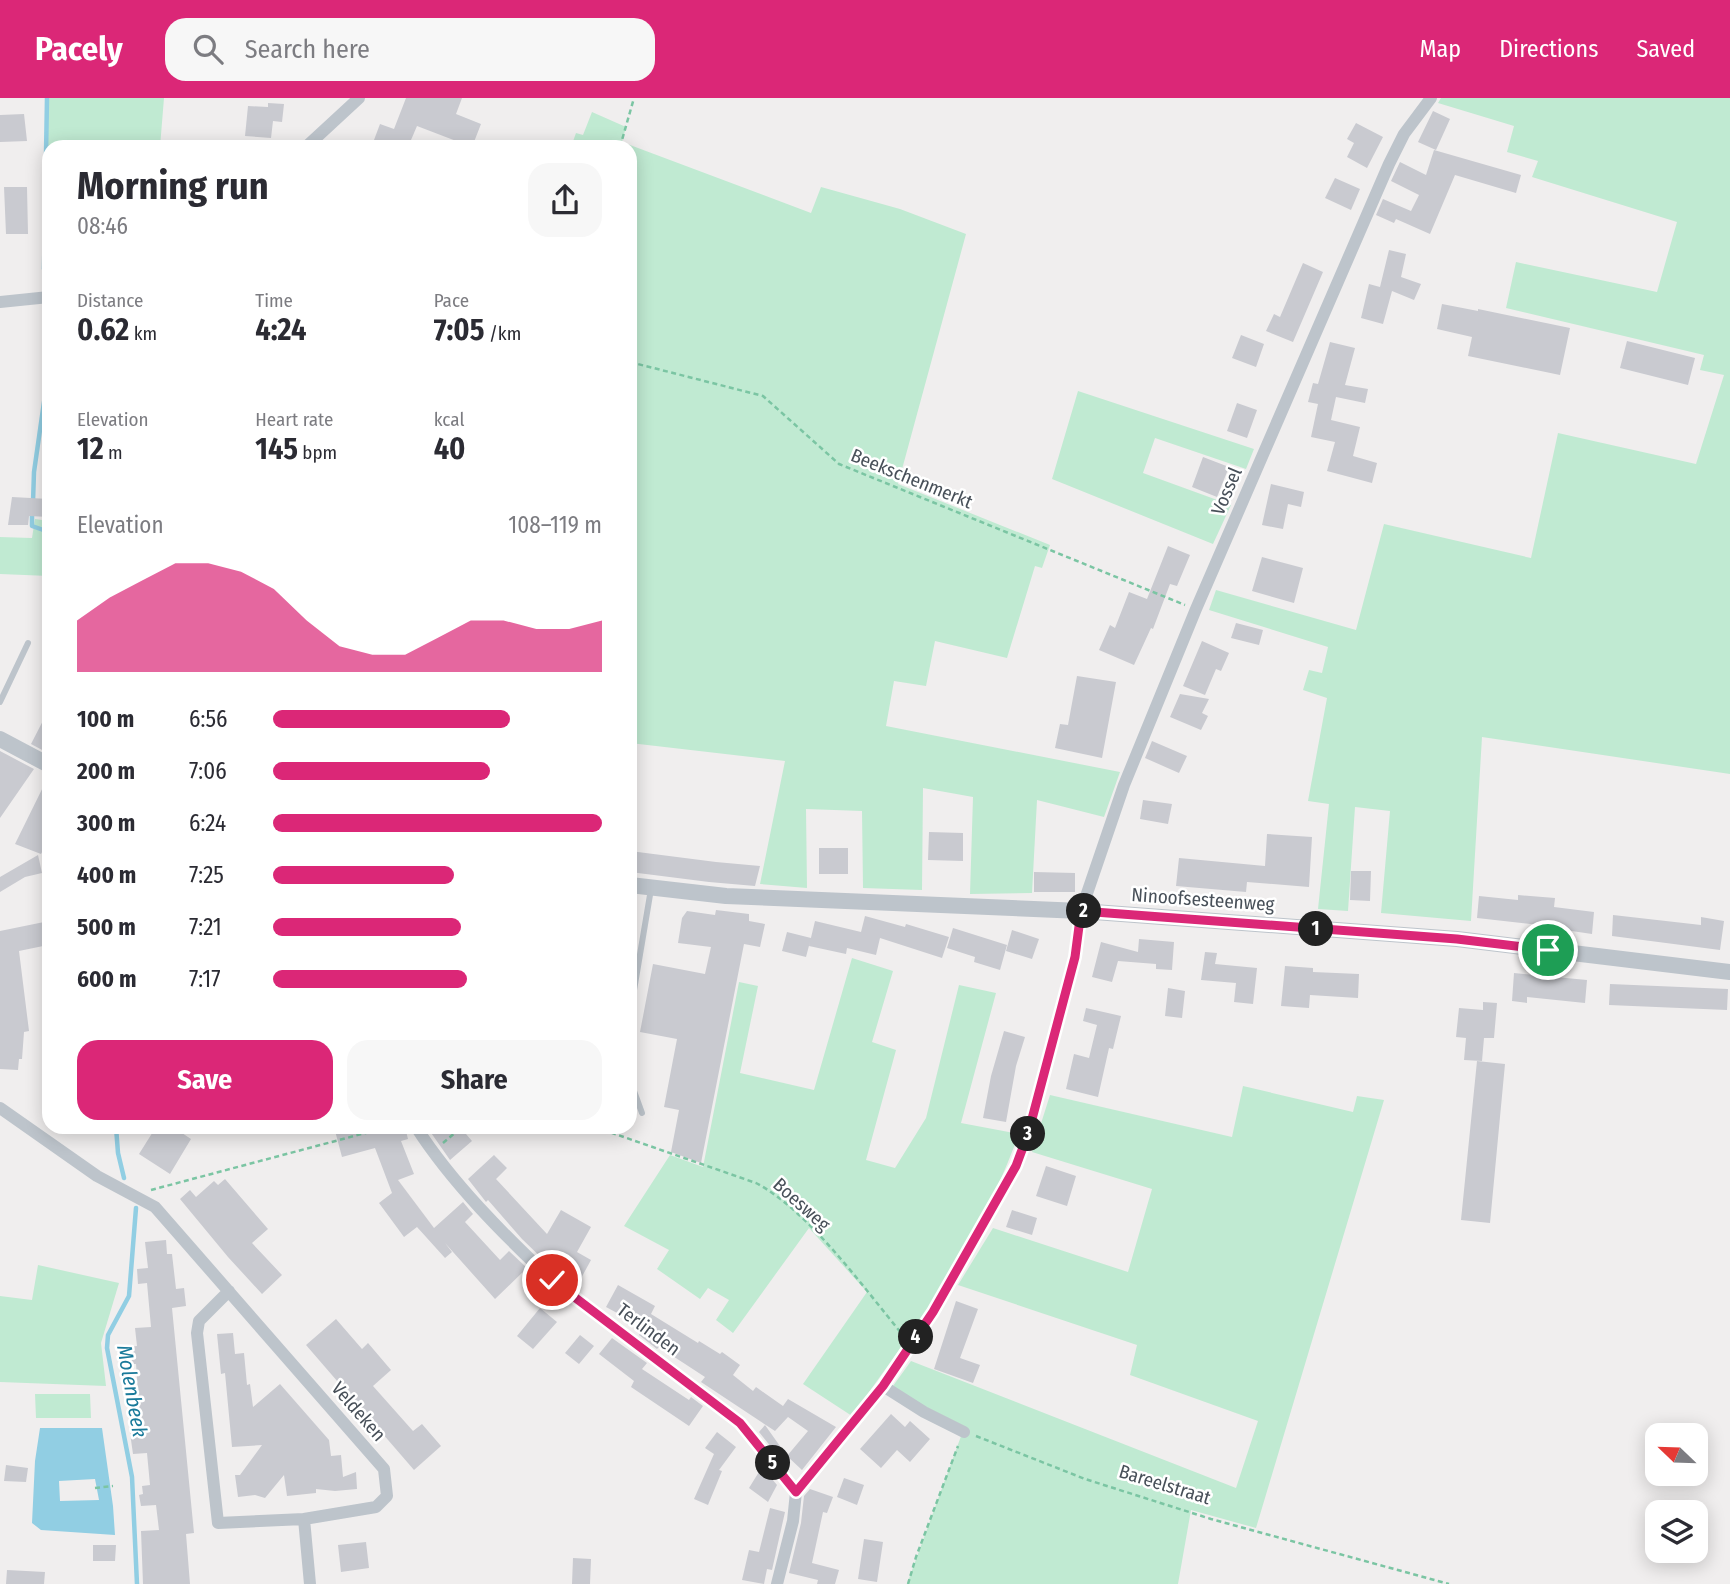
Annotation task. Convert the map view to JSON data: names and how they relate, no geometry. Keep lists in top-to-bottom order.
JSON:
{
  "streets": {
    "street": [
      "Vossel",
      "Ninoofsesteenweg",
      "Terlinden",
      "Veldeken"
    ],
    "path": ["Beekschenmerkt", "Boesweg", "Bareelstraat"]
  },
  "crossings": [
    ["Beekschenmerkt", "Vossel"],
    ["Vossel", "Ninoofsesteenweg"]
  ],
  "water": ["Molenbeek"],
  "north": "top left",
  "page": {
    "header": "Pacely",
    "search": "Search here",
    "nav": ["Map", "Directions", "Saved"],
    "heading": ["Morning run", "08:46"],
    "stats": [
      ["Distance", "0.62 km"],
      ["Time", "4:24"],
      ["Pace", "7:05 /km"],
      ["Elevation", "12 m"],
      ["Heart rate", "145 bpm"],
      ["kcal", "40"]
    ],
    "chart": ["Elevation", "108–119 m"],
    "list": [
      {
        "name": "100 m",
        "note": "6:56"
      },
      {
        "name": "200 m",
        "note": "7:06"
      },
      {
        "name": "300 m",
        "note": "6:24"
      },
      {
        "name": "400 m",
        "note": "7:25"
      },
      {
        "name": "500 m",
        "note": "7:21"
      },
      {
        "name": "600 m",
        "note": "7:17"
      }
    ],
    "pins": [
      "2",
      "1",
      "3",
      "4",
      "5"
    ],
    "buttons": ["Save", "Share"]
  }
}
